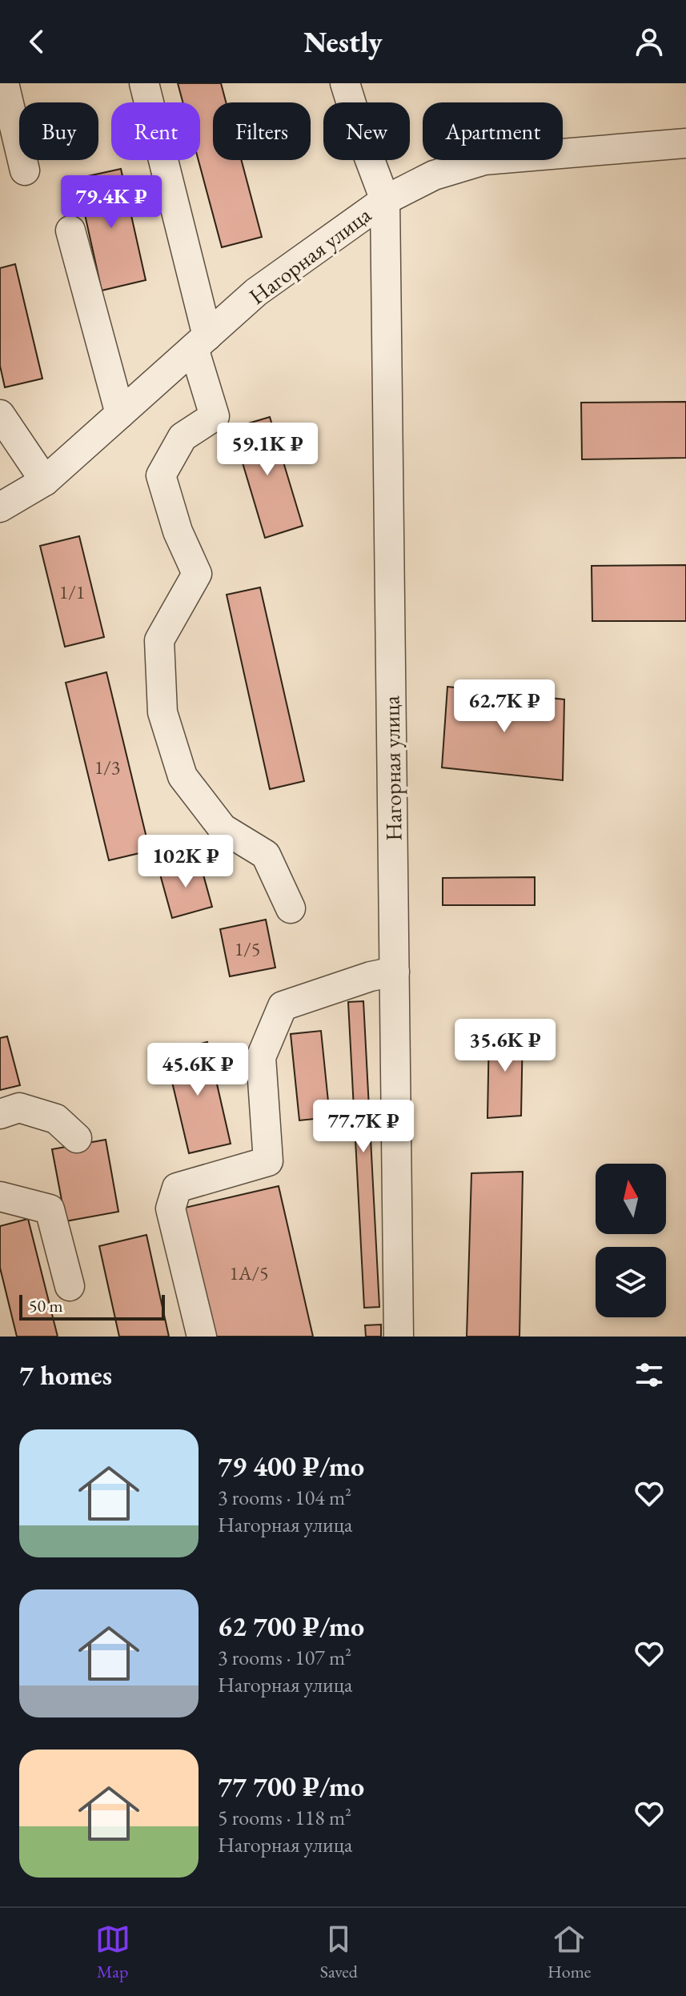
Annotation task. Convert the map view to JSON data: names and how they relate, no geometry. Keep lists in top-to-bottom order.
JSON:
{
  "streets": {
    "street": ["Нагорная улица"]
  },
  "house_numbers": [
    "1/1",
    "1/3",
    "1/5",
    "1А/5"
  ],
  "scale_bar": "50 m",
  "north": "top",
  "page": {
    "header": "Nestly",
    "chip": [
      "Buy",
      "Rent",
      "Filters",
      "New",
      "Apartment"
    ],
    "price": [
      "79.4K ₽",
      "59.1K ₽",
      "62.7K ₽",
      "102K ₽",
      "35.6K ₽",
      "45.6K ₽",
      "77.7K ₽"
    ],
    "scale": "50 m",
    "heading": "7 homes",
    "list": [
      {
        "name": "79 400 ₽/mo",
        "note": "3 rooms · 104 m² · Нагорная улица"
      },
      {
        "name": "62 700 ₽/mo",
        "note": "3 rooms · 107 m² · Нагорная улица"
      },
      {
        "name": "77 700 ₽/mo",
        "note": "5 rooms · 118 m² · Нагорная улица"
      }
    ],
    "tabs": ["Map", "Saved", "Home"]
  }
}
